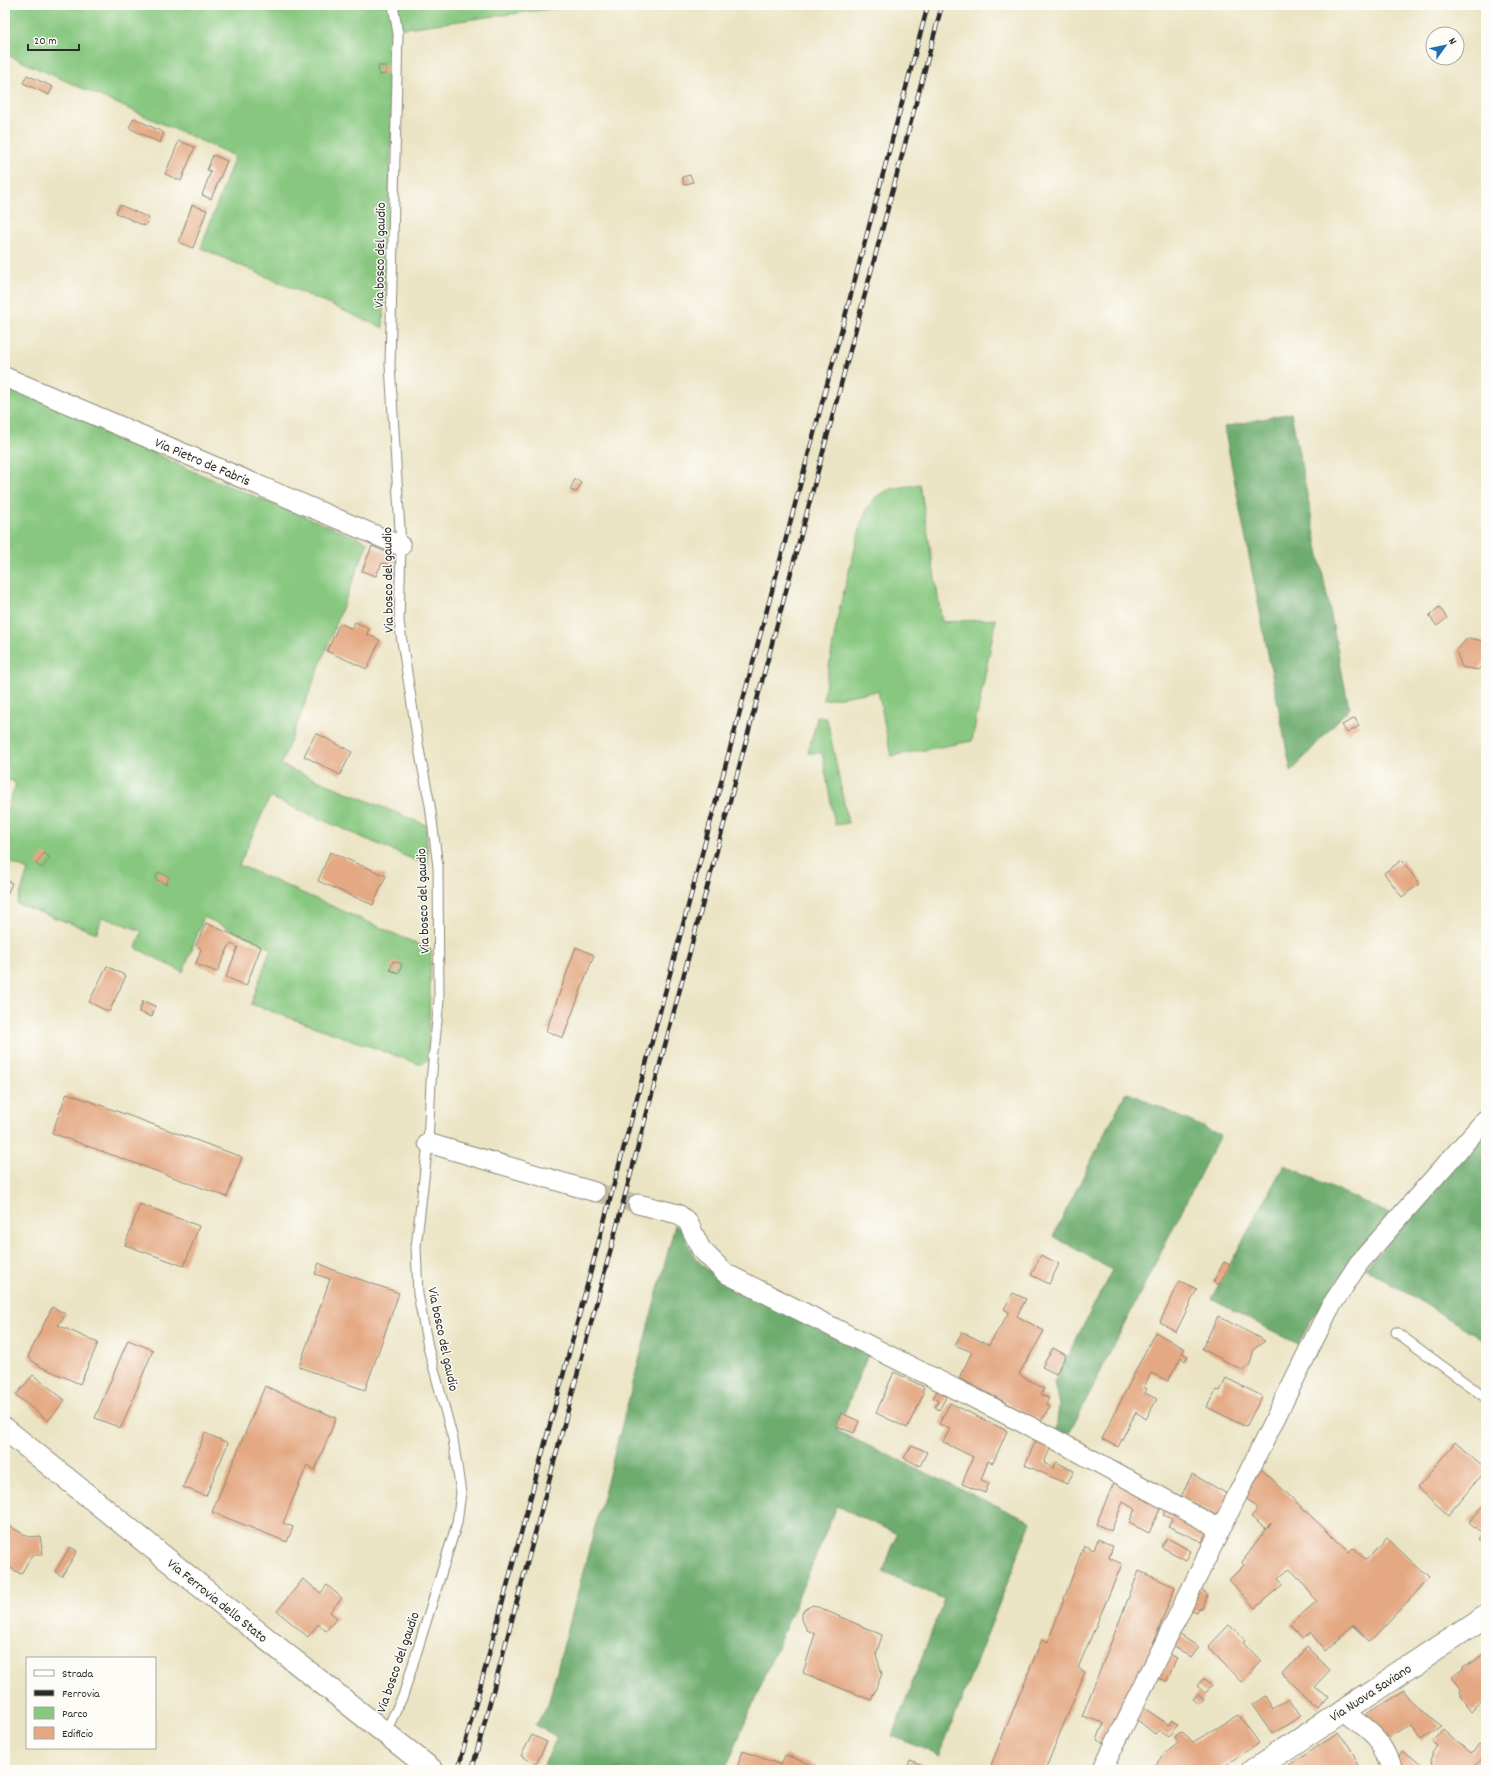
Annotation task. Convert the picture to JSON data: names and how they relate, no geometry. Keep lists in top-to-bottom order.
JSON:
{
  "streets": {
    "main road": ["Via Ferrovia dello Stato", "Via Nuova Saviano"],
    "street": ["Via Pietro de Fabris"],
    "lane": ["Via bosco del gaudio"]
  },
  "crossings": [
    ["Via bosco del gaudio", "Via Pietro de Fabris"],
    ["Via bosco del gaudio", "Via Ferrovia dello Stato"]
  ],
  "legend": [
    "Strada",
    "Ferrovia",
    "Parco",
    "Edificio"
  ],
  "scale_bar": "20 m",
  "north": "top right"
}
